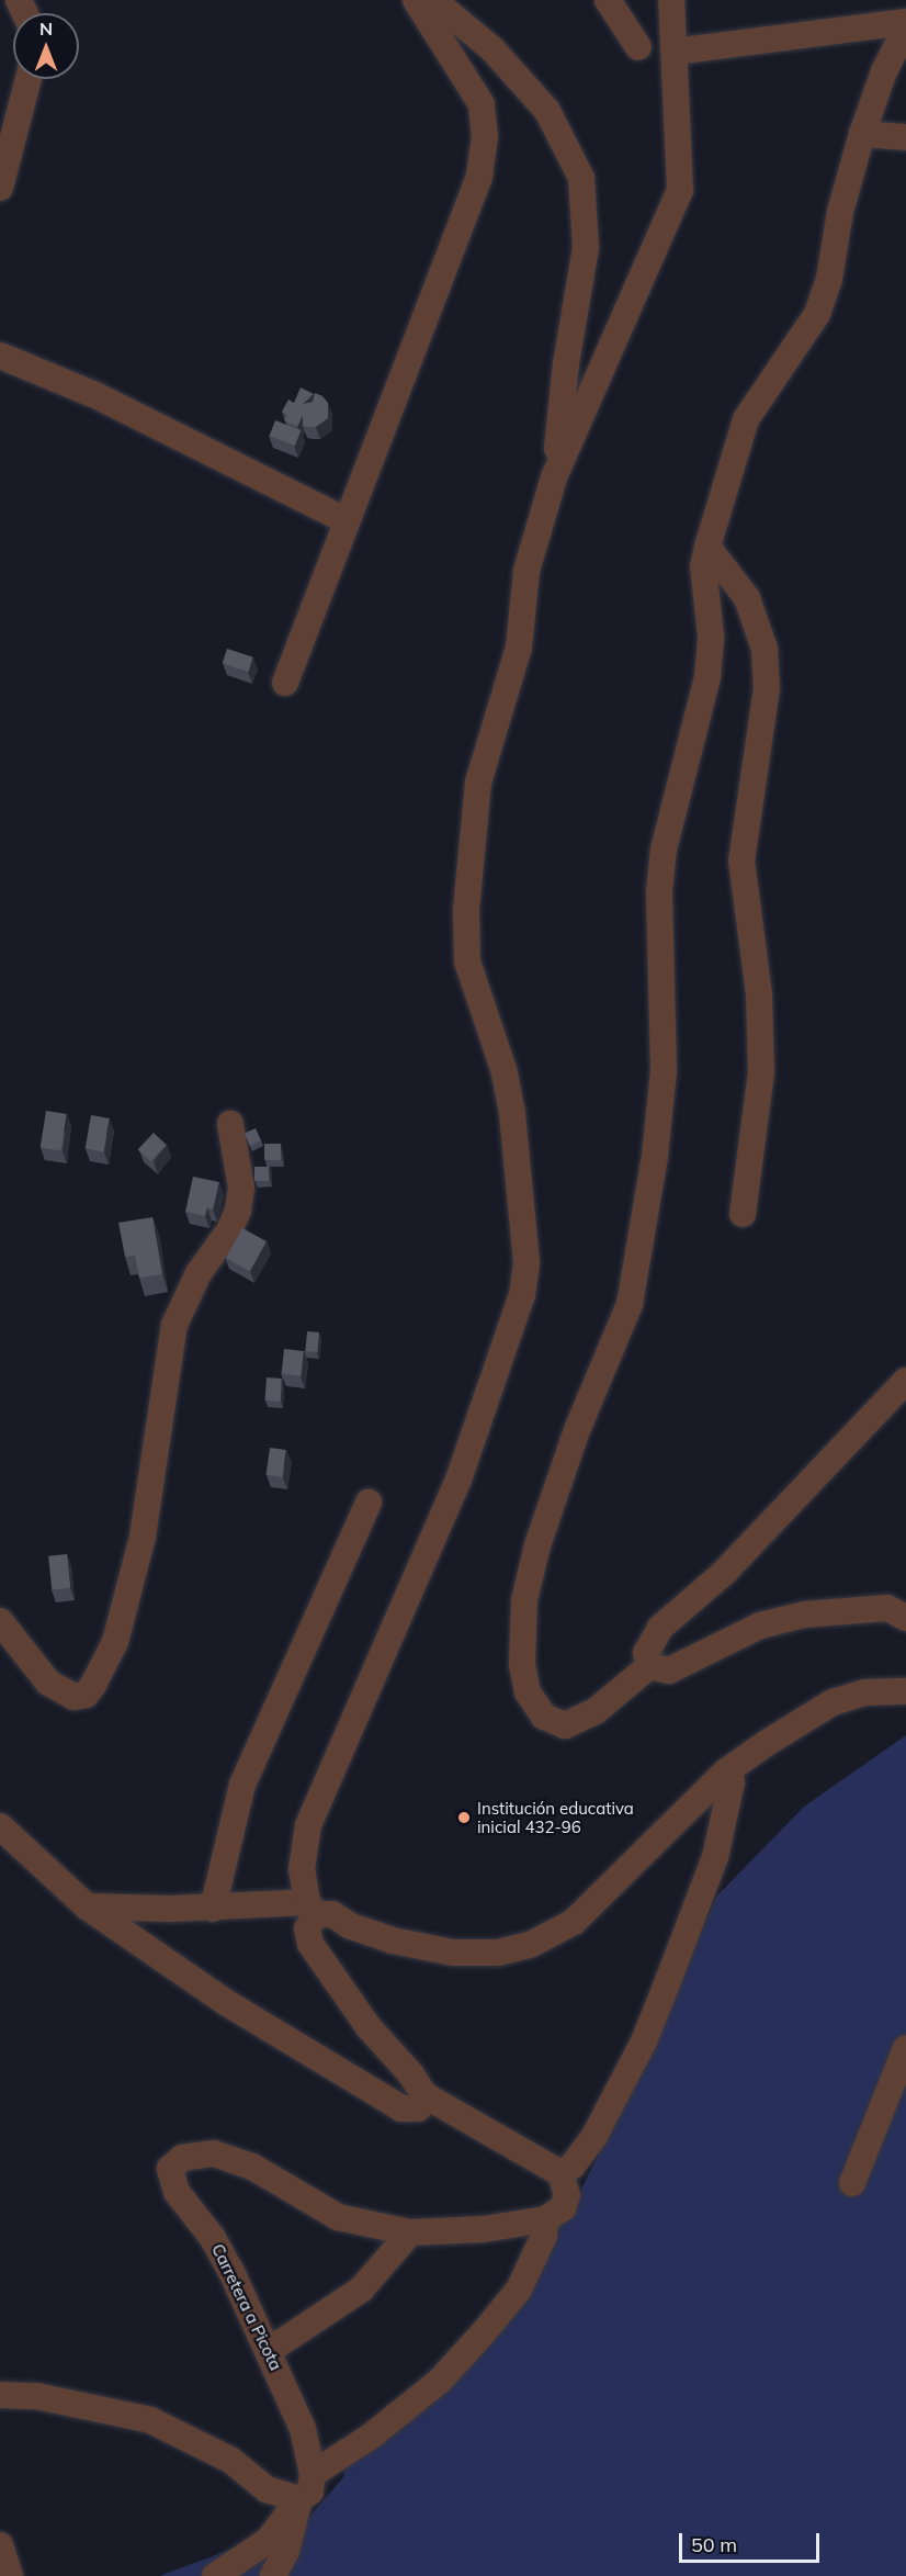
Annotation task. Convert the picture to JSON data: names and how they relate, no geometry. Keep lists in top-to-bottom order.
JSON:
{
  "streets": {
    "street": ["Carretera a Picota"]
  },
  "places": ["Institución educativa inicial 432-96"],
  "scale_bar": "50 m",
  "north": "top"
}
